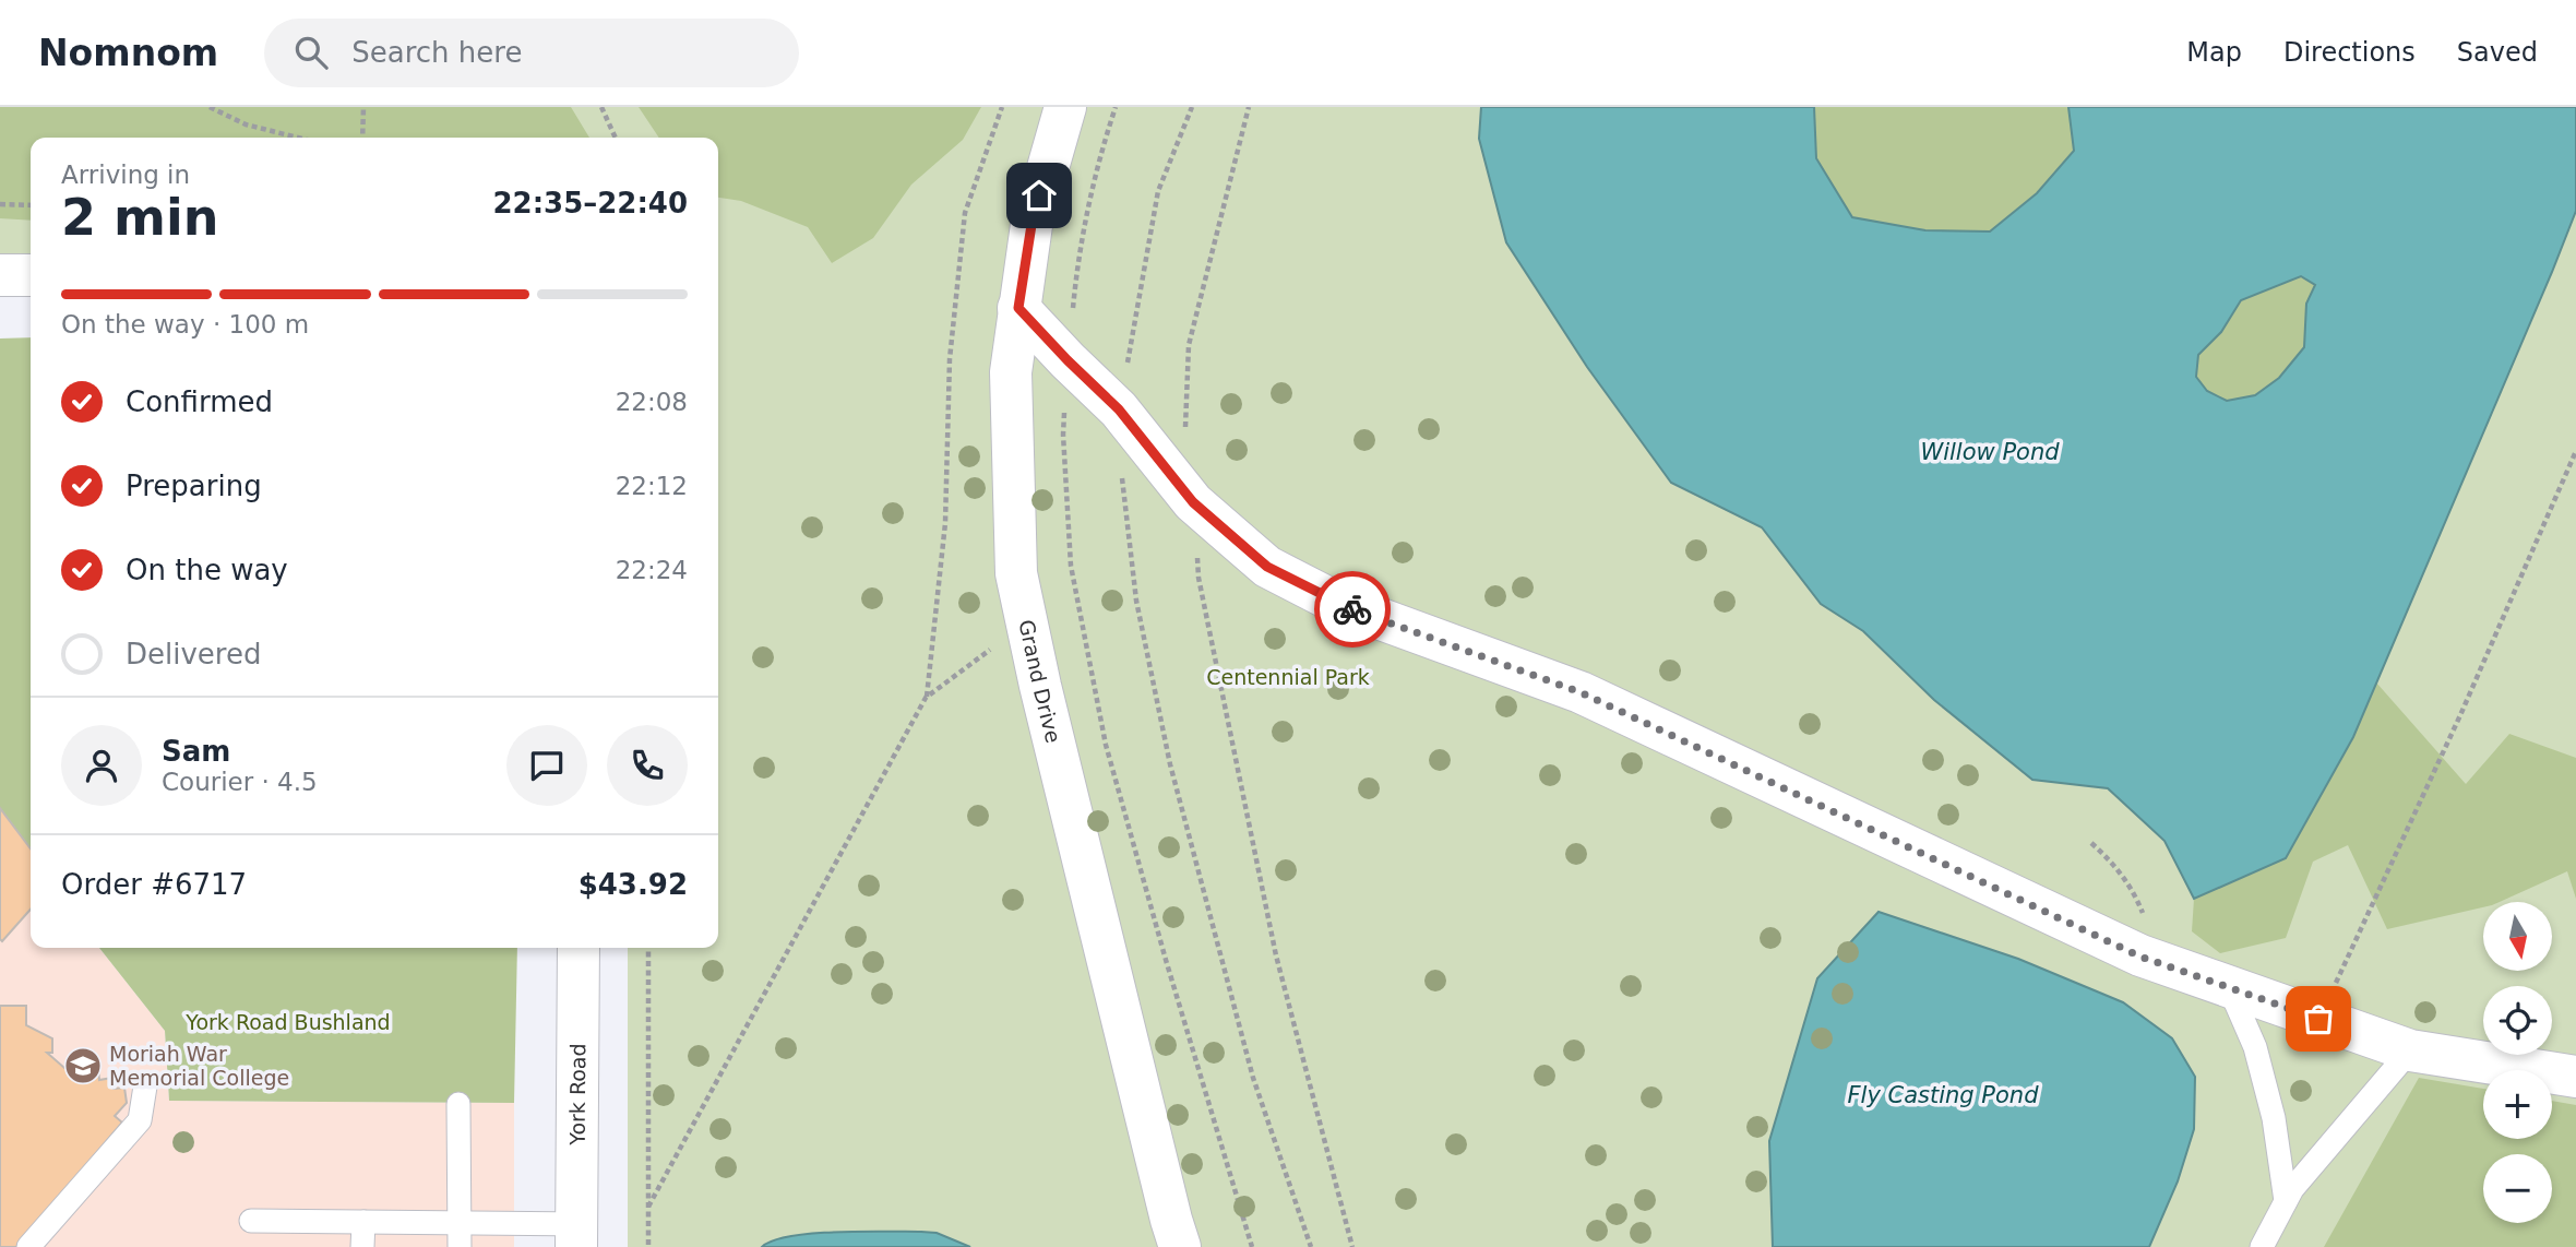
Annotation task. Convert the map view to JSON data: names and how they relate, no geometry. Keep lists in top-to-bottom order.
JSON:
{
  "streets": {
    "street": ["Grand Drive", "York Road"]
  },
  "water": ["Willow Pond", "Fly Casting Pond"],
  "parks": ["Centennial Park", "York Road Bushland"],
  "places": {
    "school or university": ["Moriah War Memorial College"]
  },
  "north": "bottom",
  "page": {
    "header": "Nomnom",
    "search": "Search here",
    "nav": ["Map", "Directions", "Saved"],
    "heading": ["2 min", "Arriving in", "22:35–22:40"],
    "panel": [
      "Sam",
      "Courier · 4.5",
      "Order #6717",
      "$43.92"
    ],
    "bar": "On the way · 100 m",
    "list": [
      ["Confirmed", "22:08"],
      ["Preparing", "22:12"],
      ["On the way", "22:24"],
      "Delivered"
    ],
    "map_buttons": ["+", "−"]
  }
}
